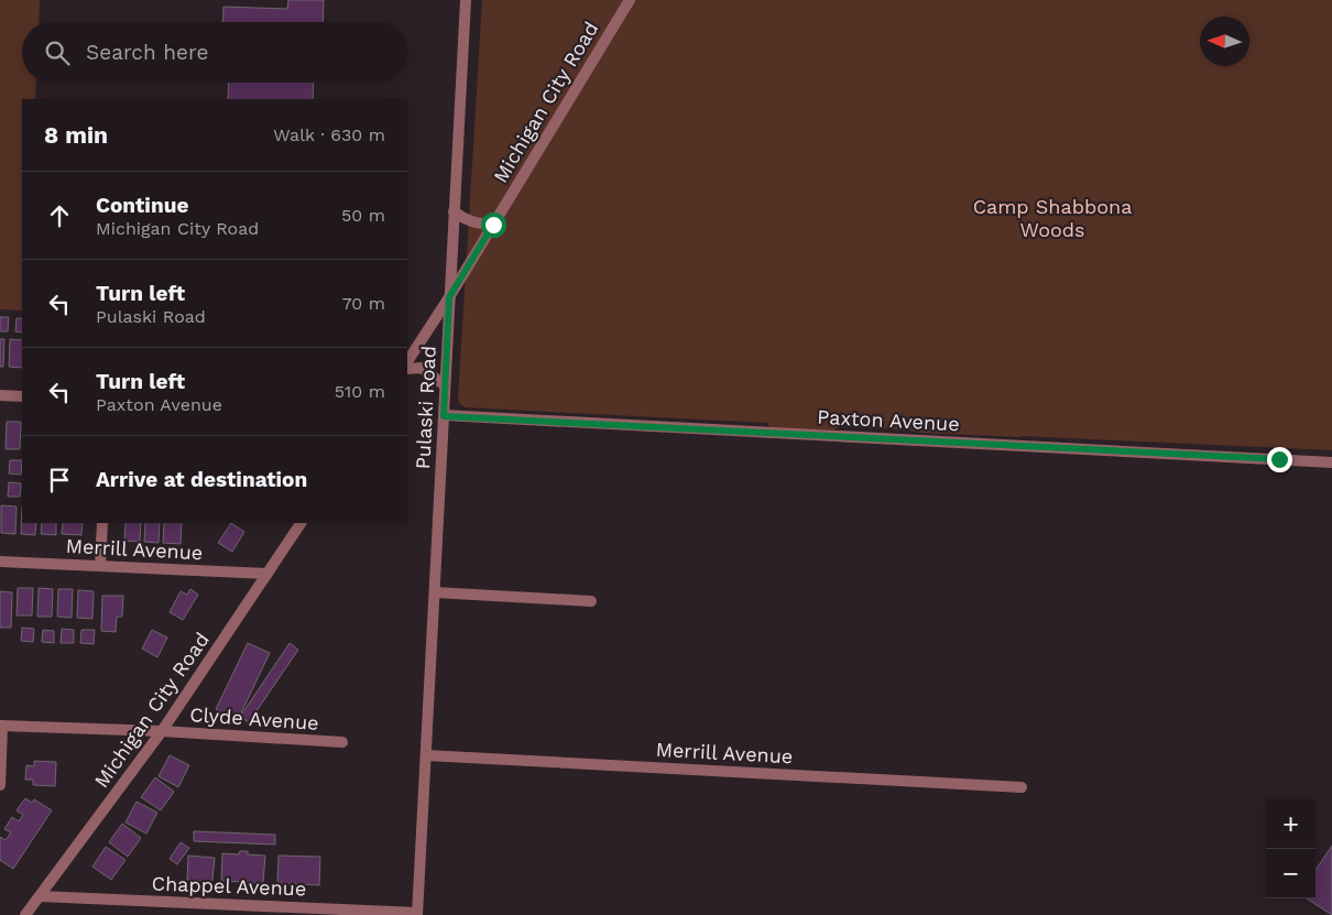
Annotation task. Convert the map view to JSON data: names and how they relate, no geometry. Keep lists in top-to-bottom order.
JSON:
{
  "streets": {
    "street": [
      "Michigan City Road",
      "Pulaski Road",
      "Paxton Avenue",
      "Merrill Avenue",
      "Clyde Avenue",
      "Chappel Avenue"
    ]
  },
  "crossings": [
    ["Michigan City Road", "Pulaski Road"],
    ["Michigan City Road", "Merrill Avenue"],
    ["Michigan City Road", "Clyde Avenue"],
    ["Michigan City Road", "Chappel Avenue"],
    ["Pulaski Road", "Paxton Avenue"],
    ["Pulaski Road", "Merrill Avenue"],
    ["Pulaski Road", "Chappel Avenue"]
  ],
  "parks": ["Camp Shabbona Woods"],
  "north": "left",
  "page": {
    "search": "Search here",
    "heading": ["8 min", "Walk · 630 m"],
    "list": [
      ["Continue", "Michigan City Road", "50 m"],
      ["Turn left", "Pulaski Road", "70 m"],
      ["Turn left", "Paxton Avenue", "510 m"],
      "Arrive at destination"
    ],
    "map_buttons": ["+", "−"]
  }
}
